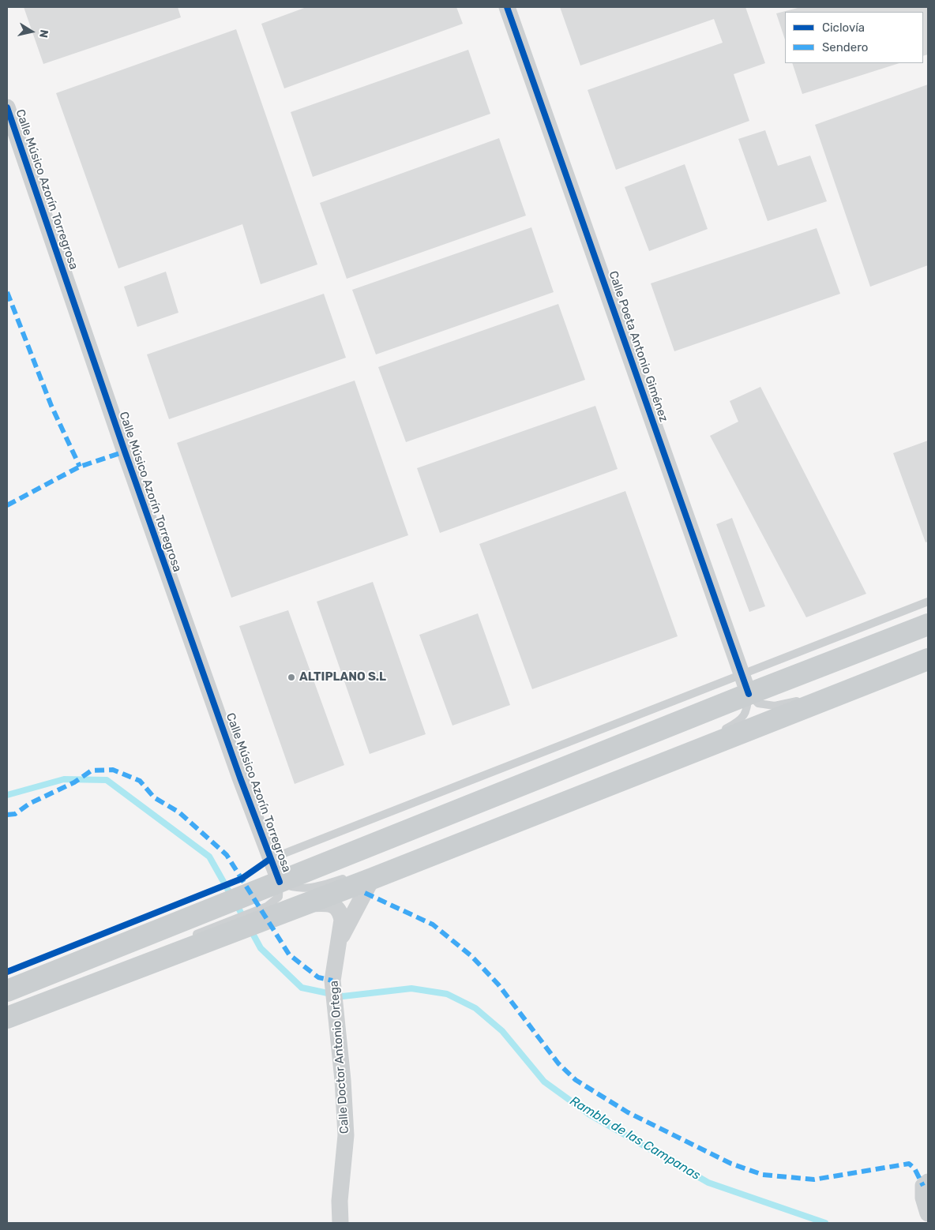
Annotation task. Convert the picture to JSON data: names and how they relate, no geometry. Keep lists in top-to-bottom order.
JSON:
{
  "streets": {
    "street": ["Calle Músico Azorín Torregrosa", "Calle Poeta Antonio Giménez", "Calle Doctor Antonio Ortega"]
  },
  "water": ["Rambla de las Campanas"],
  "places": ["ALTIPLANO S.L"],
  "legend": ["Ciclovía", "Sendero"],
  "north": "right"
}
